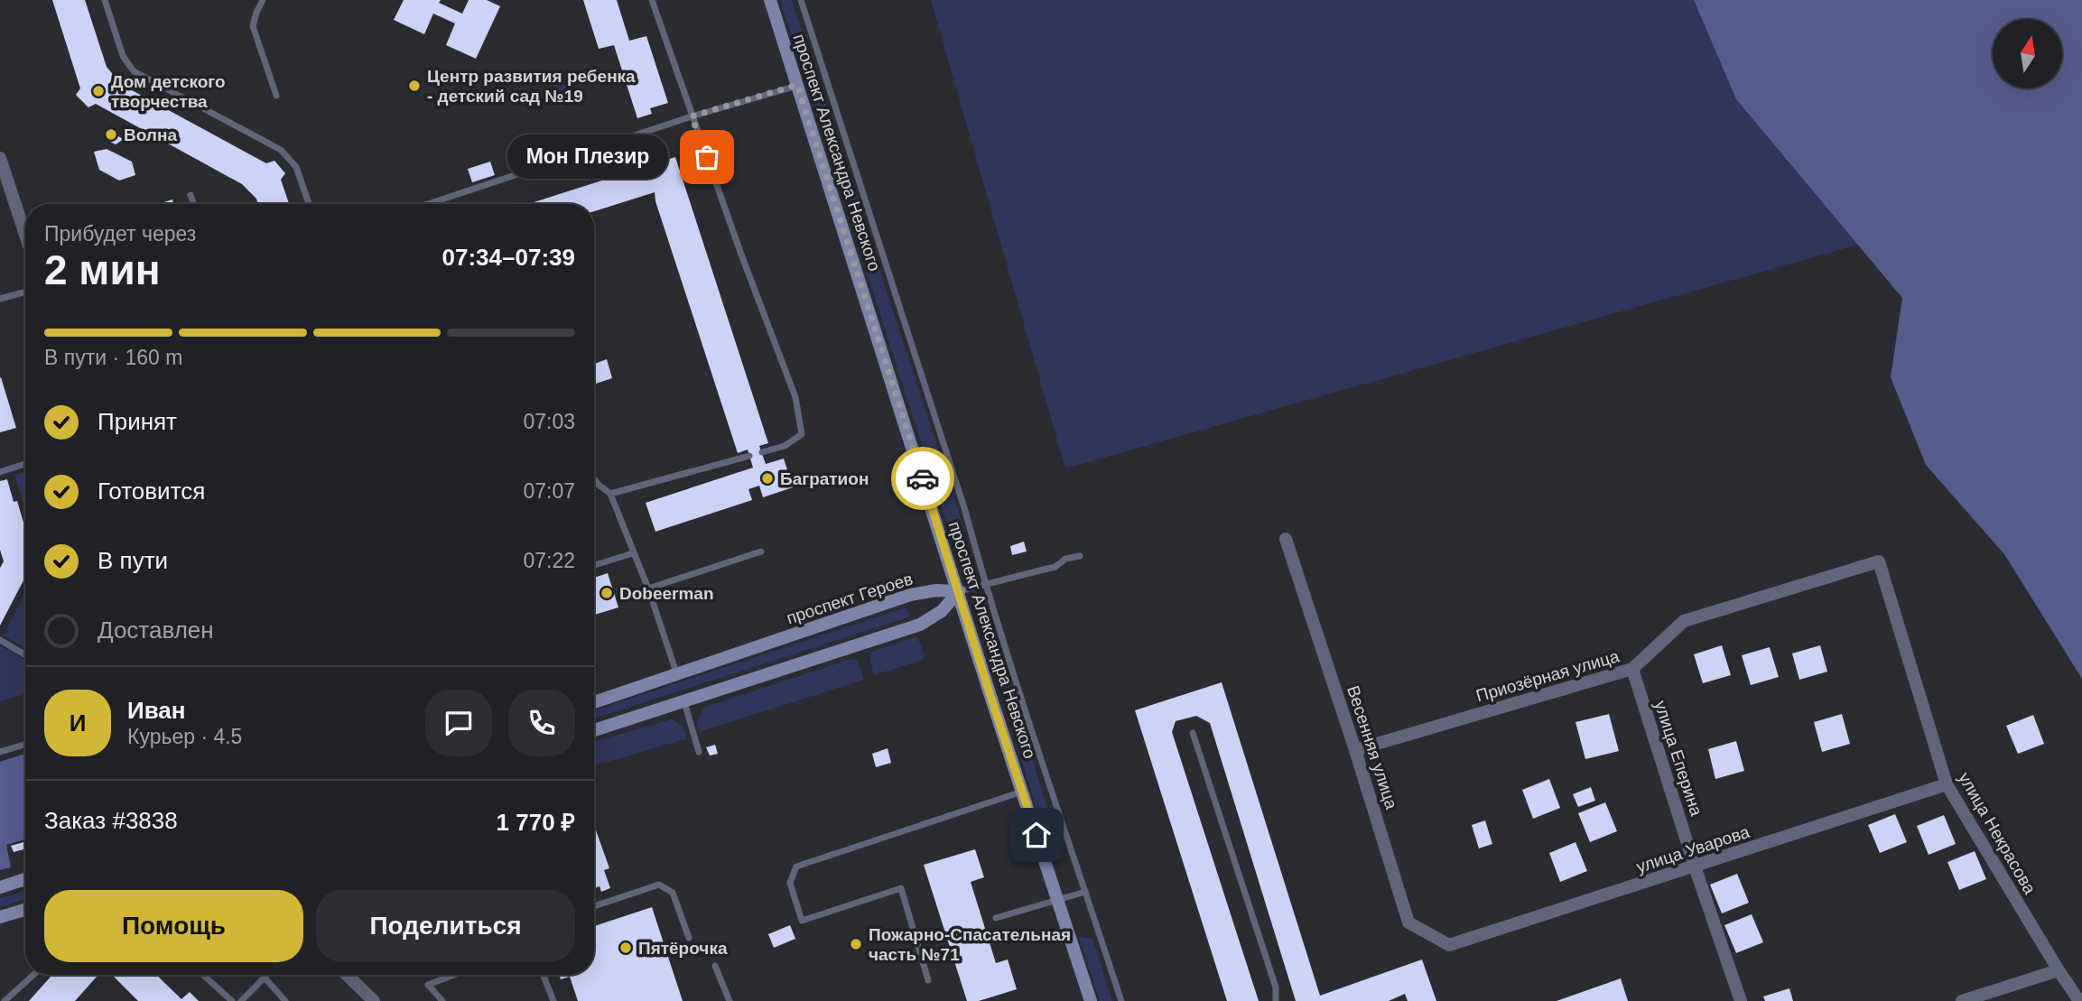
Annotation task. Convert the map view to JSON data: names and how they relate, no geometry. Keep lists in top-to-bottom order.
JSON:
{
  "streets": {
    "main road": ["проспект Александра Невского", "проспект Героев"],
    "street": [
      "Приозёрная улица",
      "Весенняя улица",
      "улица Еперина",
      "улица Некрасова",
      "улица Уварова"
    ]
  },
  "crossings": [
    ["проспект Александра Невского", "проспект Героев"],
    ["Приозёрная улица", "Весенняя улица"],
    ["Приозёрная улица", "улица Еперина"],
    ["Приозёрная улица", "улица Некрасова"],
    ["Весенняя улица", "улица Уварова"],
    ["улица Еперина", "улица Уварова"],
    ["улица Некрасова", "улица Уварова"]
  ],
  "places": [
    "Центр развития ребенка - детский сад №19",
    "Дом детского творчества",
    "Волна",
    "Мон Плезир",
    "Багратион",
    "Dobeerman",
    "Пожарно-Спасательная часть №71",
    "Пятёрочка"
  ],
  "north": "top",
  "page": {
    "bubble": "Мон Плезир",
    "heading": ["2 мин", "Прибудет через", "07:34–07:39"],
    "panel": [
      "Иван",
      "Курьер · 4.5",
      "Заказ #3838",
      "1 770 ₽"
    ],
    "bar": "В пути · 160 m",
    "list": [
      ["Принят", "07:03"],
      ["Готовится", "07:07"],
      ["В пути", "07:22"],
      "Доставлен"
    ],
    "round": "И",
    "buttons": ["Помощь", "Поделиться"]
  }
}
